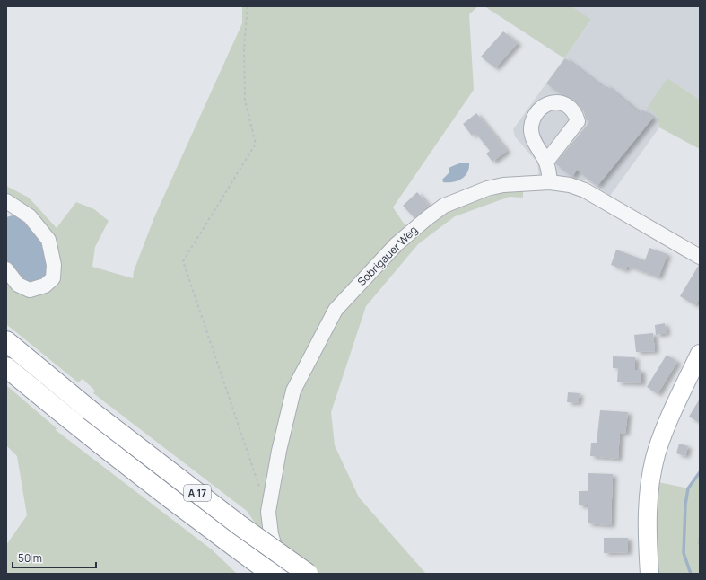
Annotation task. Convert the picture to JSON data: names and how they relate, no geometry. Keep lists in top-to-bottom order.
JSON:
{
  "streets": {
    "highway": ["A 17"],
    "street": ["Sobrigauer Weg"]
  },
  "scale_bar": "50 m"
}
